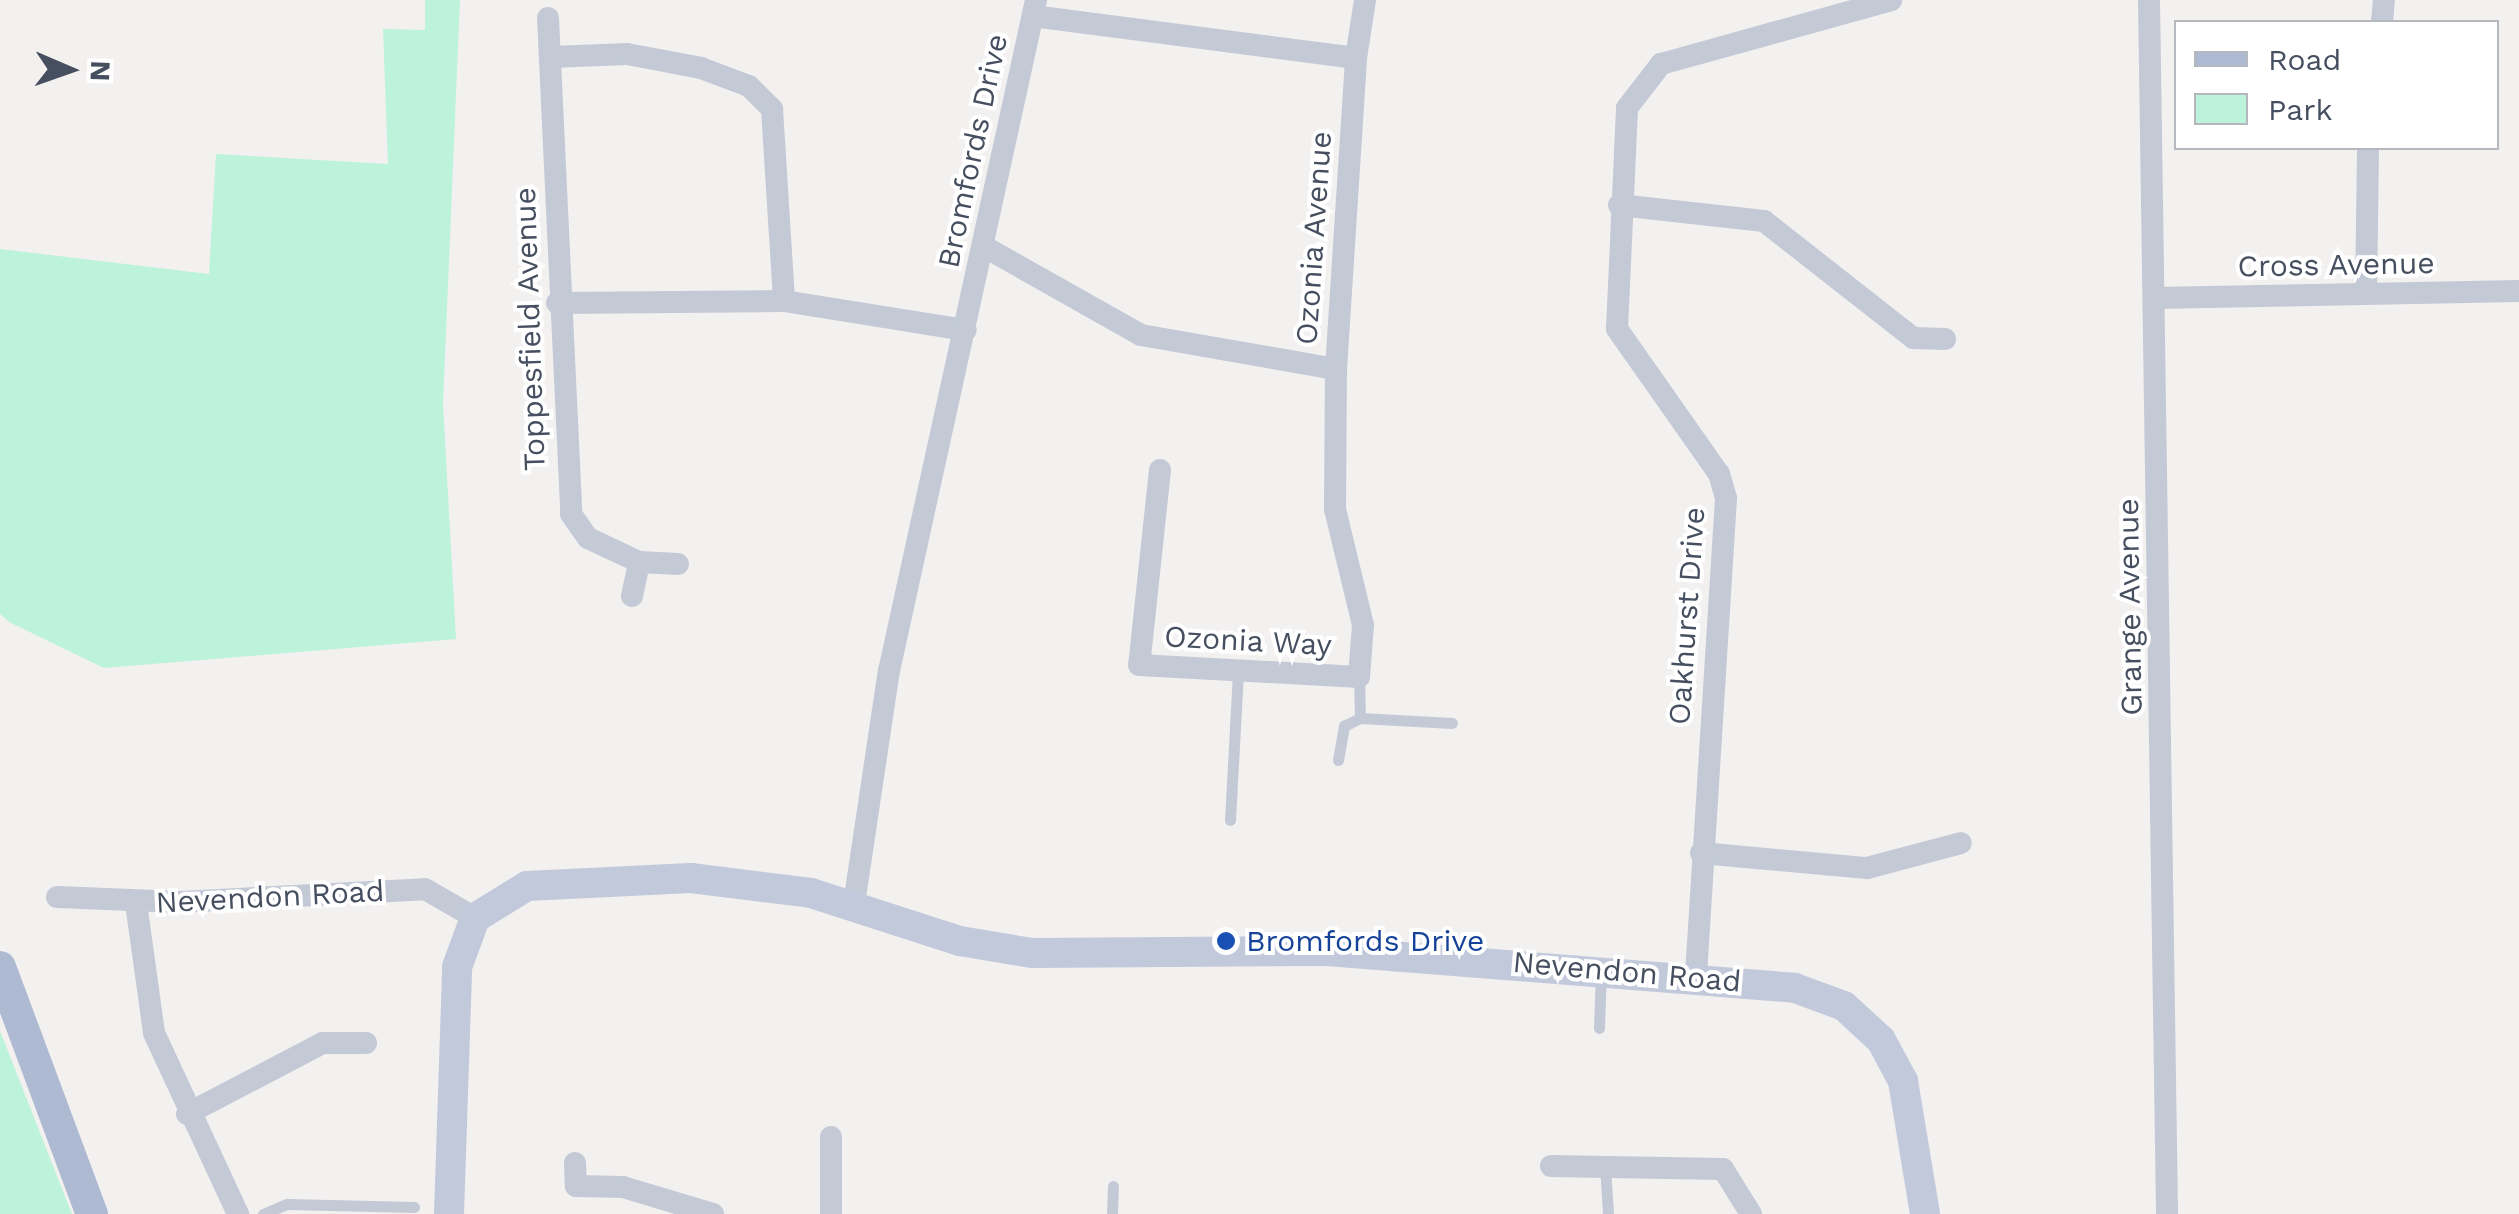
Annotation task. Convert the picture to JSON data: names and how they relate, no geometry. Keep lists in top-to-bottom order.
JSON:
{
  "streets": {
    "street": [
      "Bromfords Drive",
      "Ozonia Avenue",
      "Cross Avenue",
      "Toppesfield Avenue",
      "Grange Avenue",
      "Oakhurst Drive",
      "Ozonia Way",
      "Nevendon Road"
    ]
  },
  "crossings": [
    ["Bromfords Drive", "Ozonia Avenue"],
    ["Bromfords Drive", "Nevendon Road"],
    ["Ozonia Avenue", "Ozonia Way"],
    ["Cross Avenue", "Grange Avenue"],
    ["Oakhurst Drive", "Nevendon Road"]
  ],
  "places": ["Bromfords Drive"],
  "legend": ["Road", "Park"],
  "north": "right"
}
